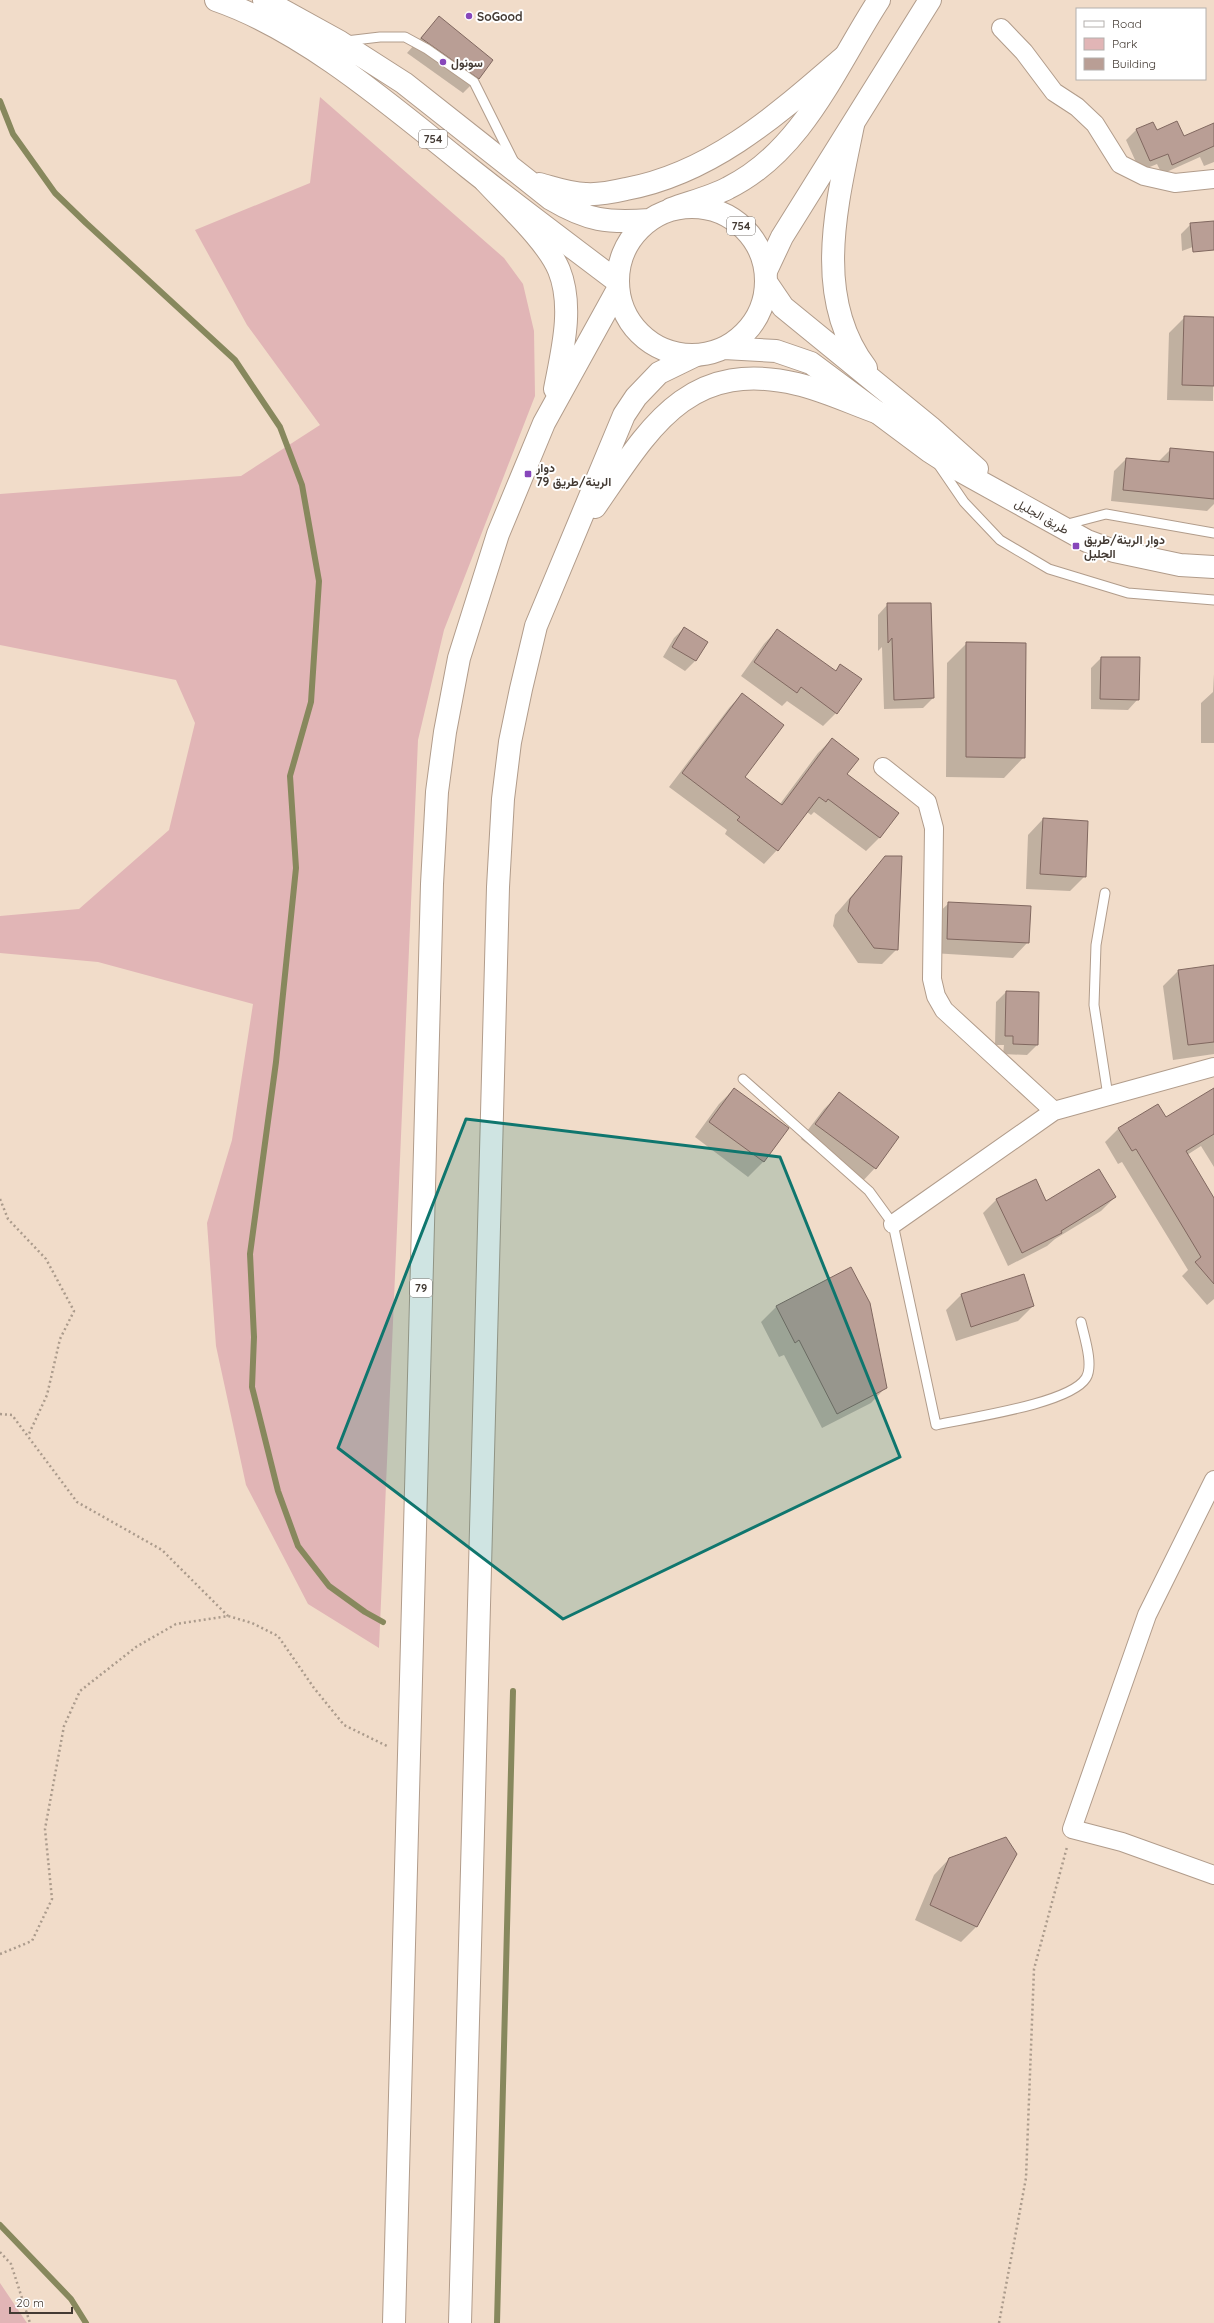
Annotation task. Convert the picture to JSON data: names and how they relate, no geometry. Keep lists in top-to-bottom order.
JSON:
{
  "streets": {
    "main road": ["754", "طريق الجليل", "79"]
  },
  "crossings": [
    ["754", "طريق الجليل"],
    ["754", "79"]
  ],
  "places": {
    "other": ["SoGood", "سونول"],
    "transit": ["دوار الرينة/طريق 79", "دوار الرينة/طريق الجليل"]
  },
  "legend": ["Road", "Park", "Building"],
  "scale_bar": "20 m"
}
